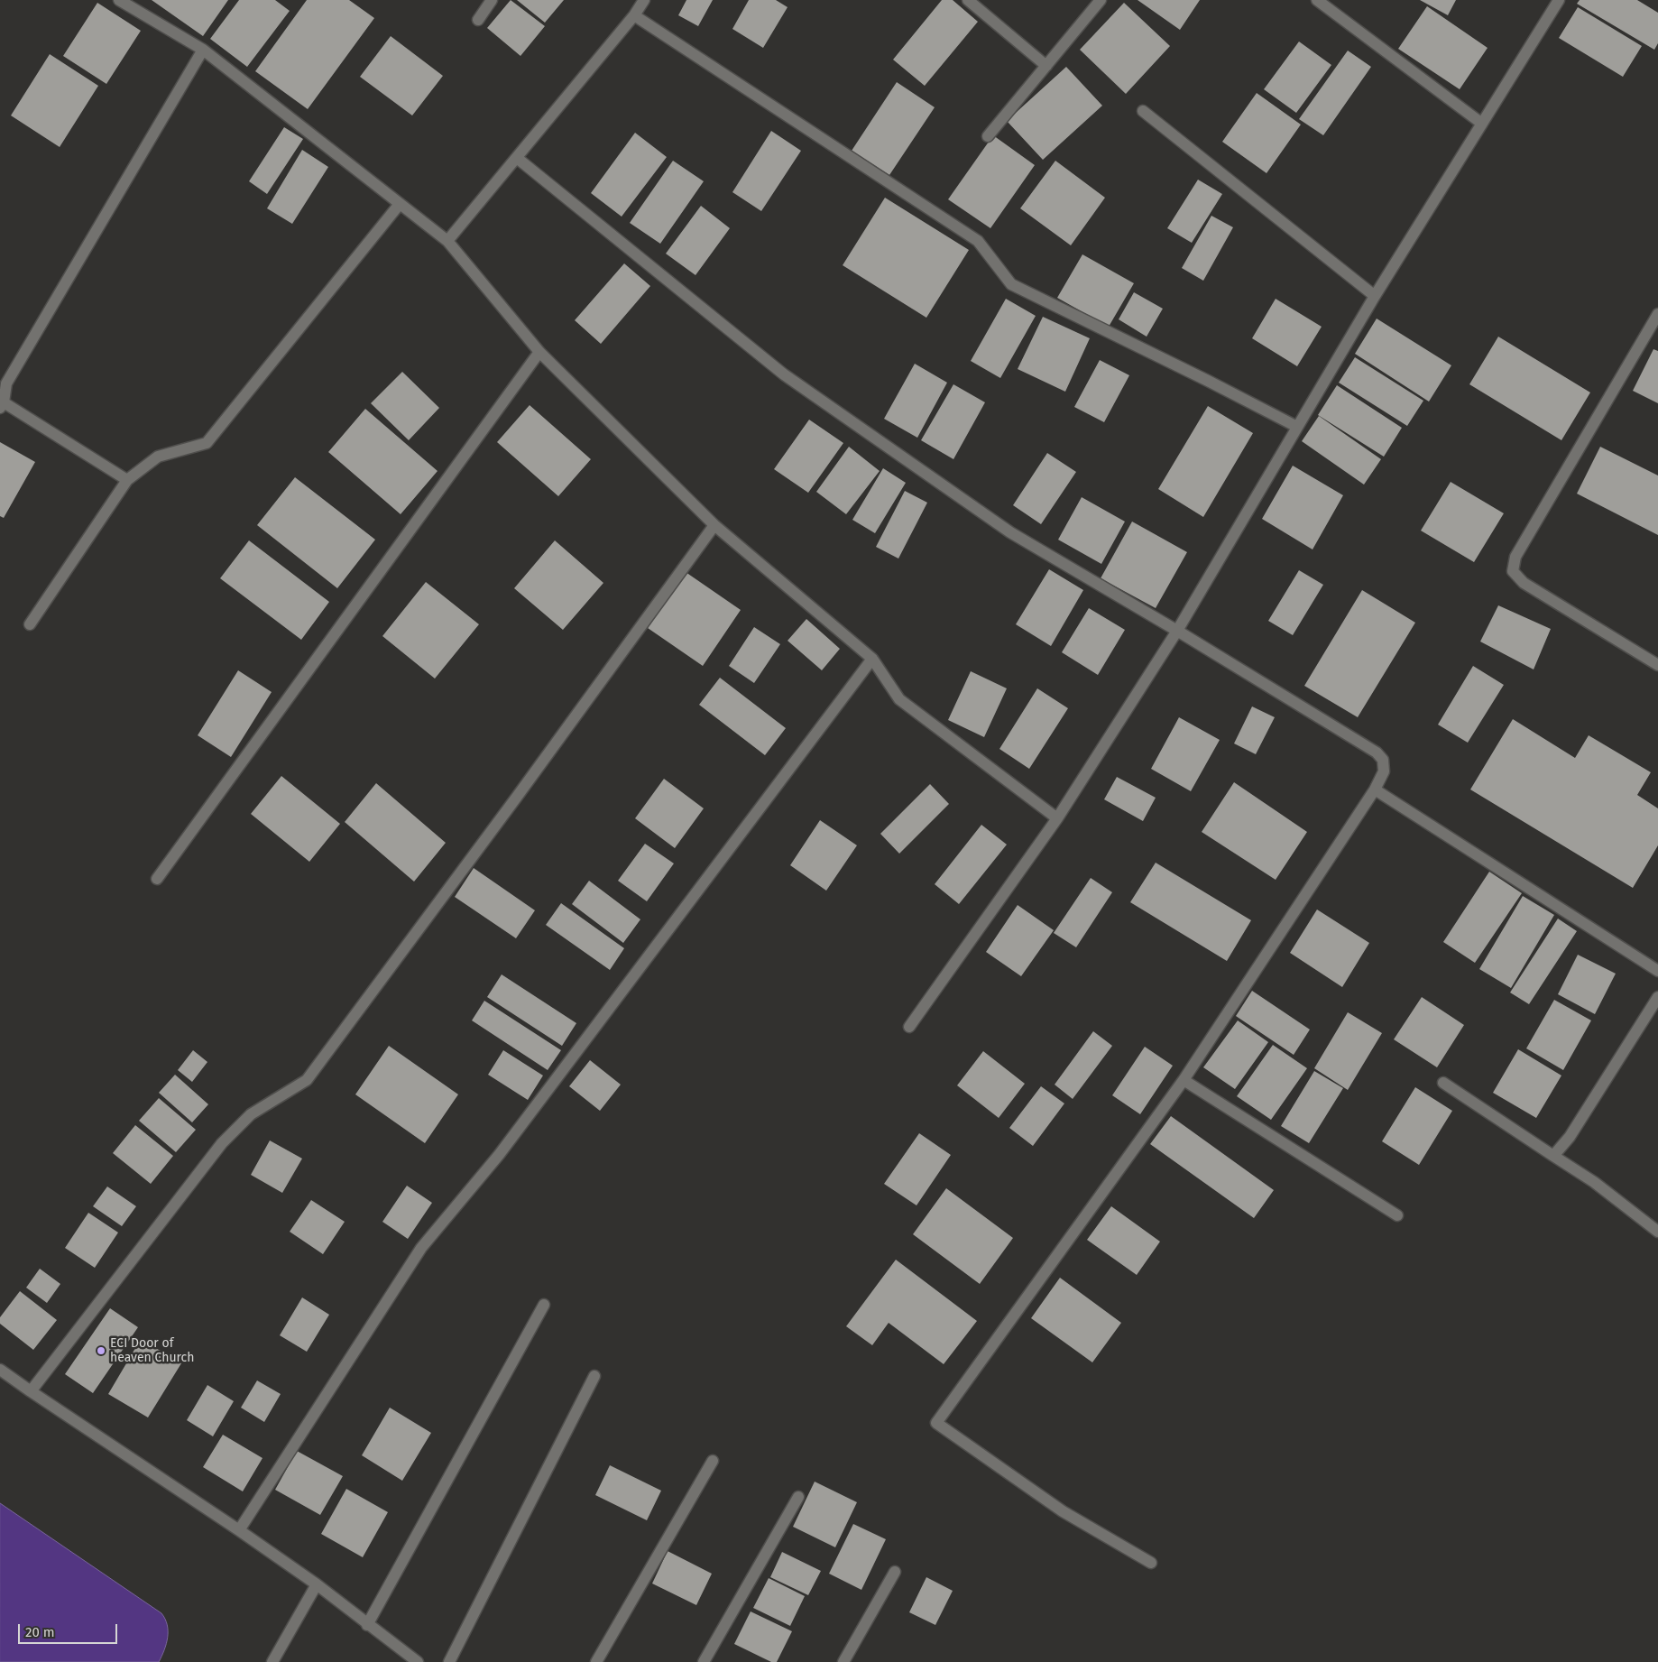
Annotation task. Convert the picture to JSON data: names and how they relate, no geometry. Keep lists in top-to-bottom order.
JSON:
{
  "places": ["ECI Door of heaven Church"],
  "scale_bar": "20 m"
}
